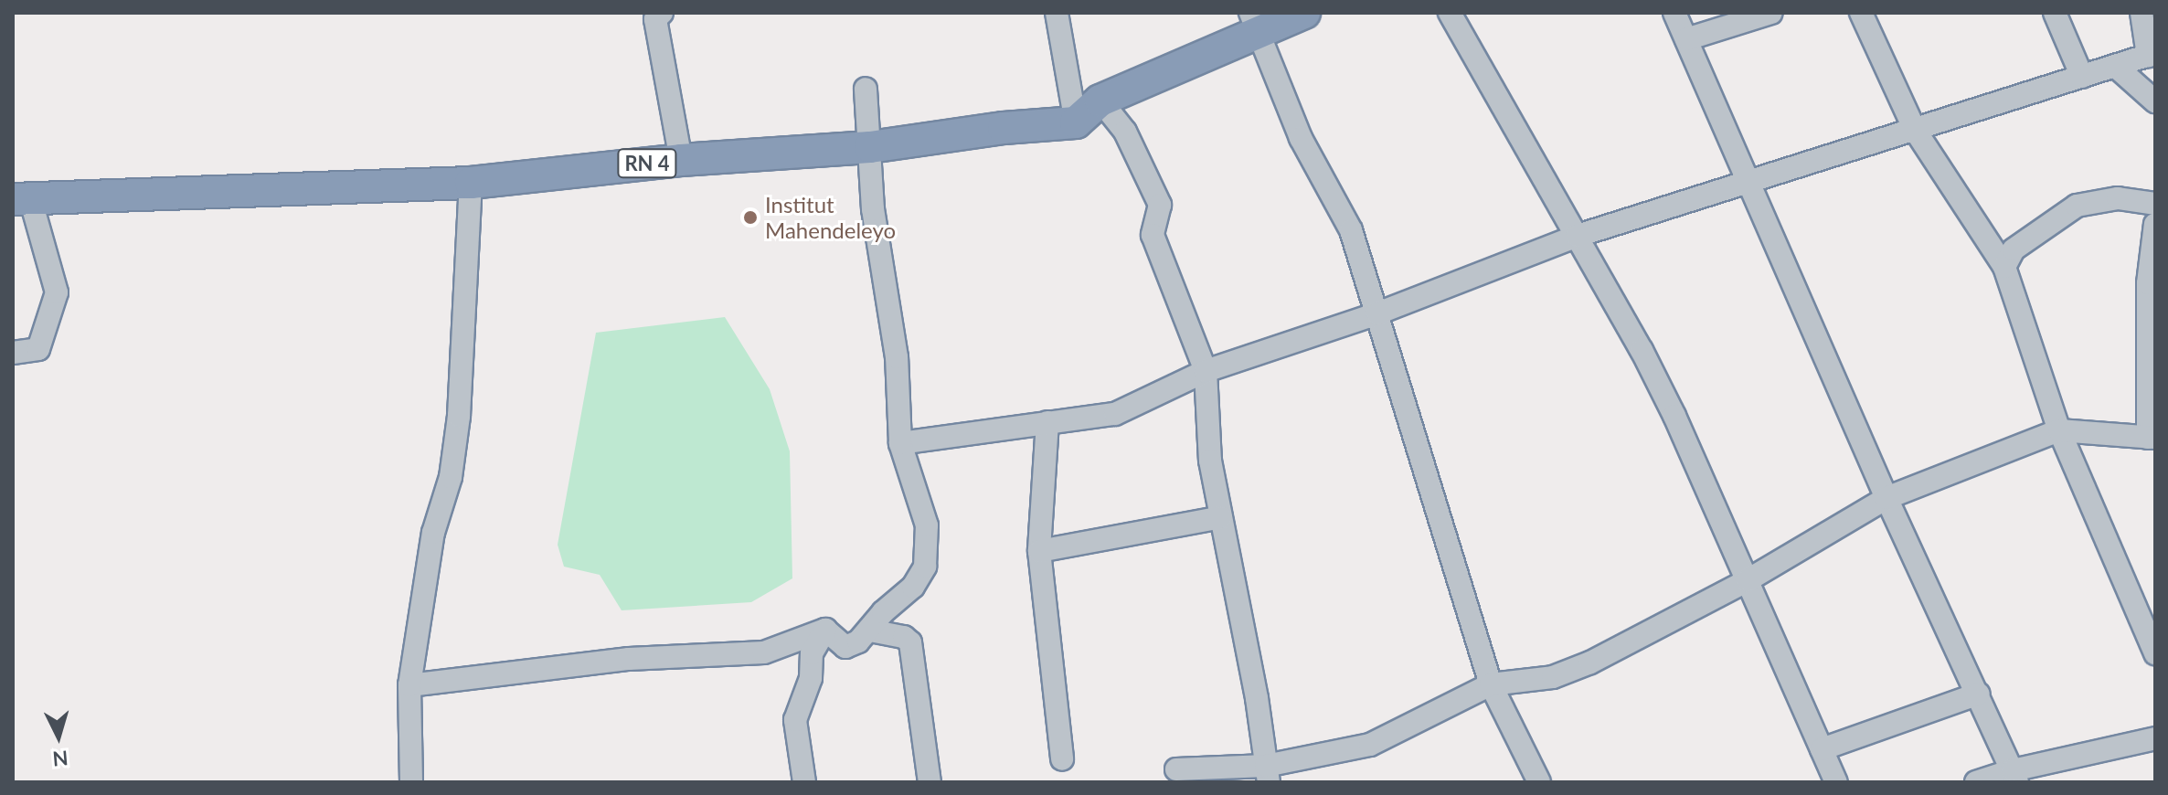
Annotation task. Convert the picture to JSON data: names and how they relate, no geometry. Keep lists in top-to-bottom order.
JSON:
{
  "streets": {
    "highway": ["RN 4"]
  },
  "places": ["Institut Mahendeleyo"],
  "north": "bottom"
}
